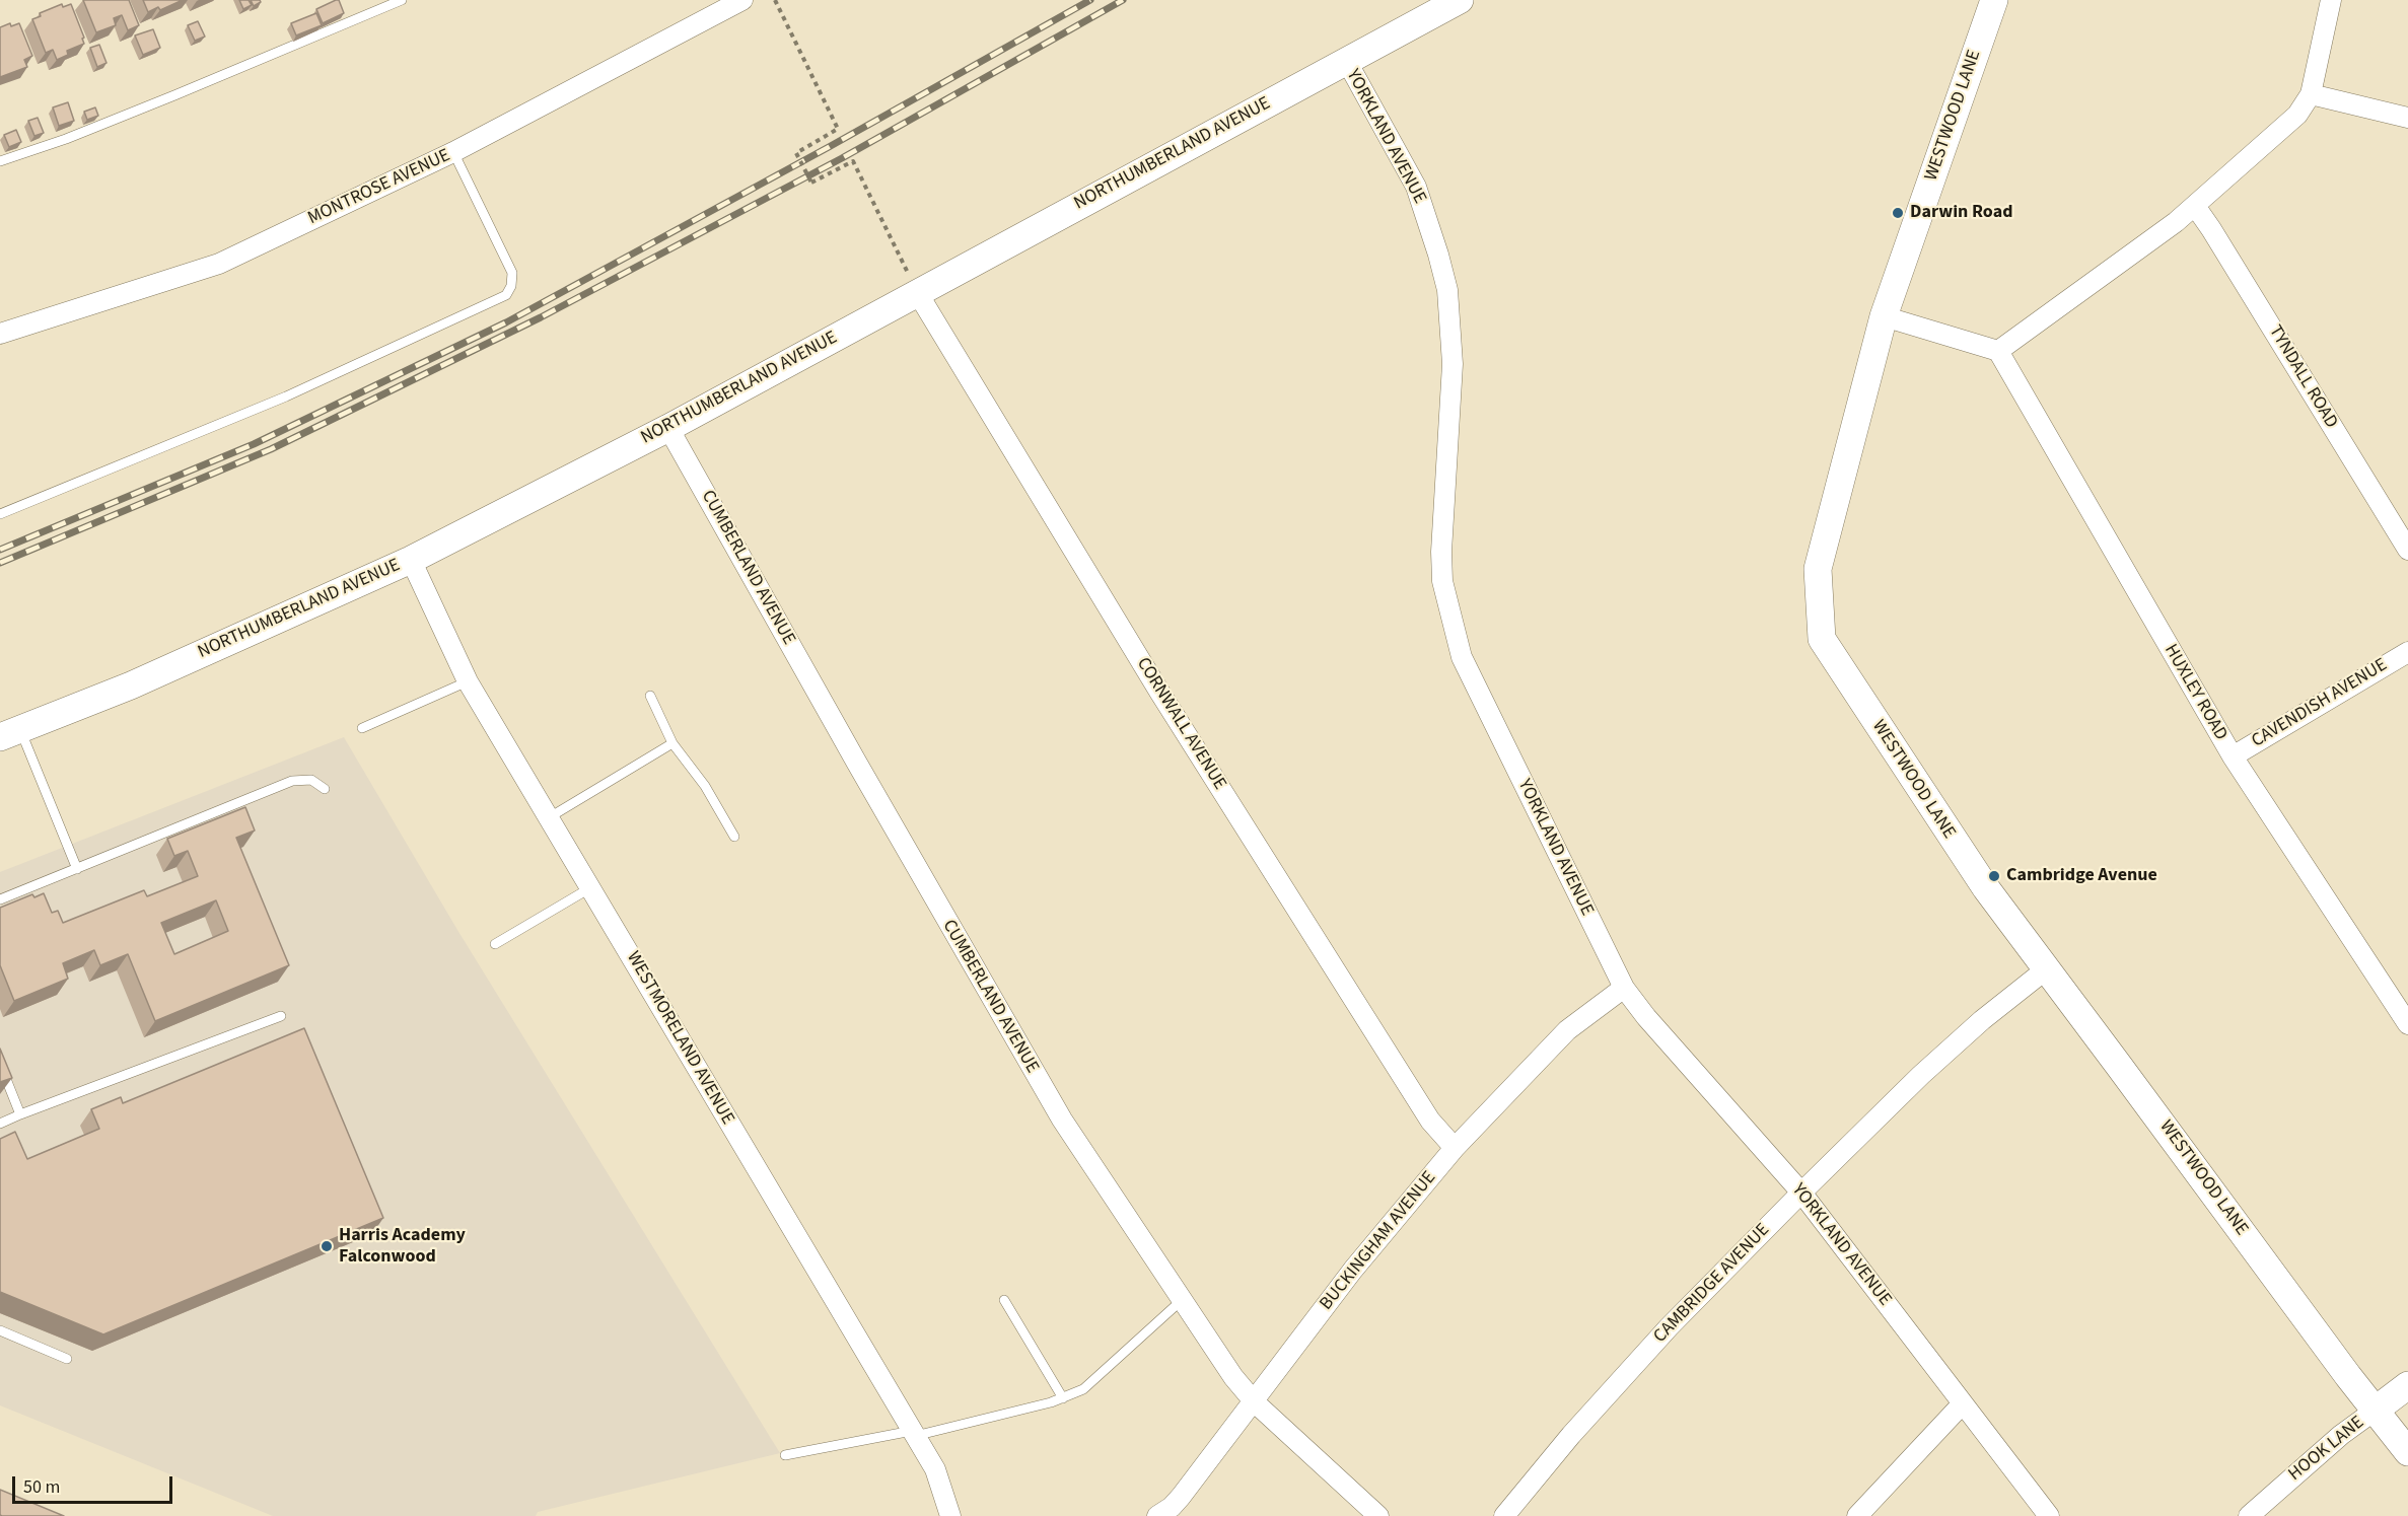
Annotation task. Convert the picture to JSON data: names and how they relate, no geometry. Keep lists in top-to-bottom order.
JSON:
{
  "streets": {
    "street": [
      "WESTWOOD LANE",
      "YORKLAND AVENUE",
      "NORTHUMBERLAND AVENUE",
      "MONTROSE AVENUE",
      "TYNDALL ROAD",
      "CUMBERLAND AVENUE",
      "HUXLEY ROAD",
      "CAVENDISH AVENUE",
      "CORNWALL AVENUE",
      "WESTMORELAND AVENUE",
      "BUCKINGHAM AVENUE",
      "CAMBRIDGE AVENUE",
      "HOOK LANE"
    ]
  },
  "crossings": [
    ["WESTWOOD LANE", "CAMBRIDGE AVENUE"],
    ["WESTWOOD LANE", "HOOK LANE"],
    ["YORKLAND AVENUE", "NORTHUMBERLAND AVENUE"],
    ["YORKLAND AVENUE", "BUCKINGHAM AVENUE"],
    ["YORKLAND AVENUE", "CAMBRIDGE AVENUE"],
    ["NORTHUMBERLAND AVENUE", "CUMBERLAND AVENUE"],
    ["NORTHUMBERLAND AVENUE", "CORNWALL AVENUE"],
    ["NORTHUMBERLAND AVENUE", "WESTMORELAND AVENUE"],
    ["CUMBERLAND AVENUE", "BUCKINGHAM AVENUE"],
    ["HUXLEY ROAD", "CAVENDISH AVENUE"],
    ["CORNWALL AVENUE", "BUCKINGHAM AVENUE"]
  ],
  "places": ["Darwin Road", "Cambridge Avenue", "Harris Academy Falconwood"],
  "scale_bar": "50 m"
}
